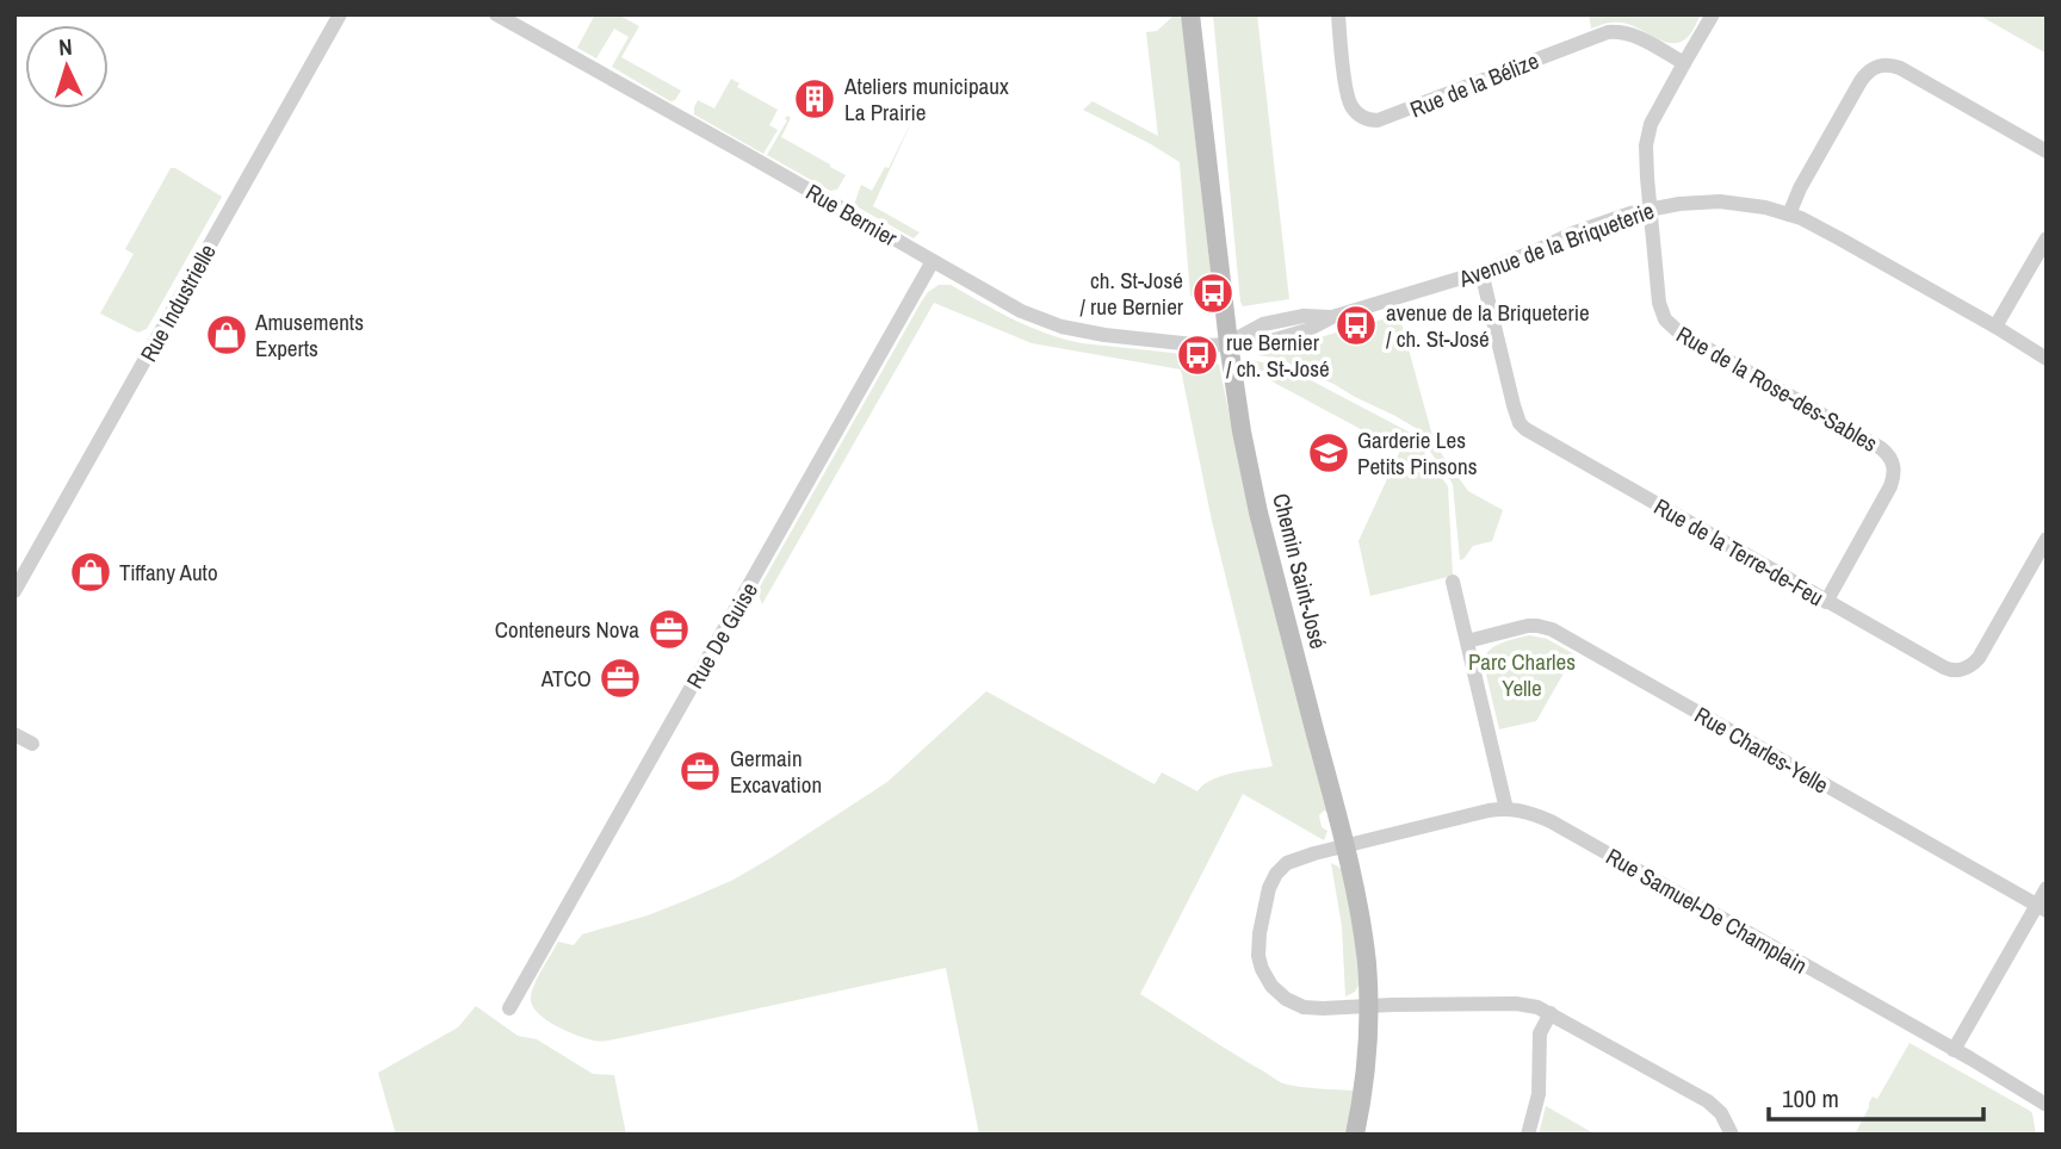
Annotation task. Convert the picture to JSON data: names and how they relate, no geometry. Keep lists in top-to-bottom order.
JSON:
{
  "streets": {
    "street": [
      "Rue de la Bélize",
      "Rue Bernier",
      "Avenue de la Briqueterie",
      "Rue Industrielle",
      "Rue de la Rose-des-Sables",
      "Rue de la Terre-de-Feu",
      "Chemin Saint-José",
      "Rue De Guise",
      "Rue Charles-Yelle",
      "Rue Samuel-De Champlain"
    ]
  },
  "crossings": [
    ["Rue Bernier", "Avenue de la Briqueterie"],
    ["Rue Bernier", "Chemin Saint-José"],
    ["Rue Bernier", "Rue De Guise"],
    ["Avenue de la Briqueterie", "Rue de la Rose-des-Sables"],
    ["Avenue de la Briqueterie", "Rue de la Terre-de-Feu"],
    ["Avenue de la Briqueterie", "Chemin Saint-José"],
    ["Rue de la Rose-des-Sables", "Rue de la Terre-de-Feu"],
    ["Chemin Saint-José", "Rue Samuel-De Champlain"]
  ],
  "parks": ["Parc Charles Yelle"],
  "places": {
    "building": ["Ateliers municipaux La Prairie"],
    "bus stop": ["ch. St-José / rue Bernier", "avenue de la Briqueterie / ch. St-José", "rue Bernier / ch. St-José"],
    "shop": ["Amusements Experts", "Tiffany Auto"],
    "school or university": ["Garderie Les Petits Pinsons"],
    "office": ["Conteneurs Nova", "ATCO", "Germain Excavation"]
  },
  "scale_bar": "100 m",
  "north": "top"
}
